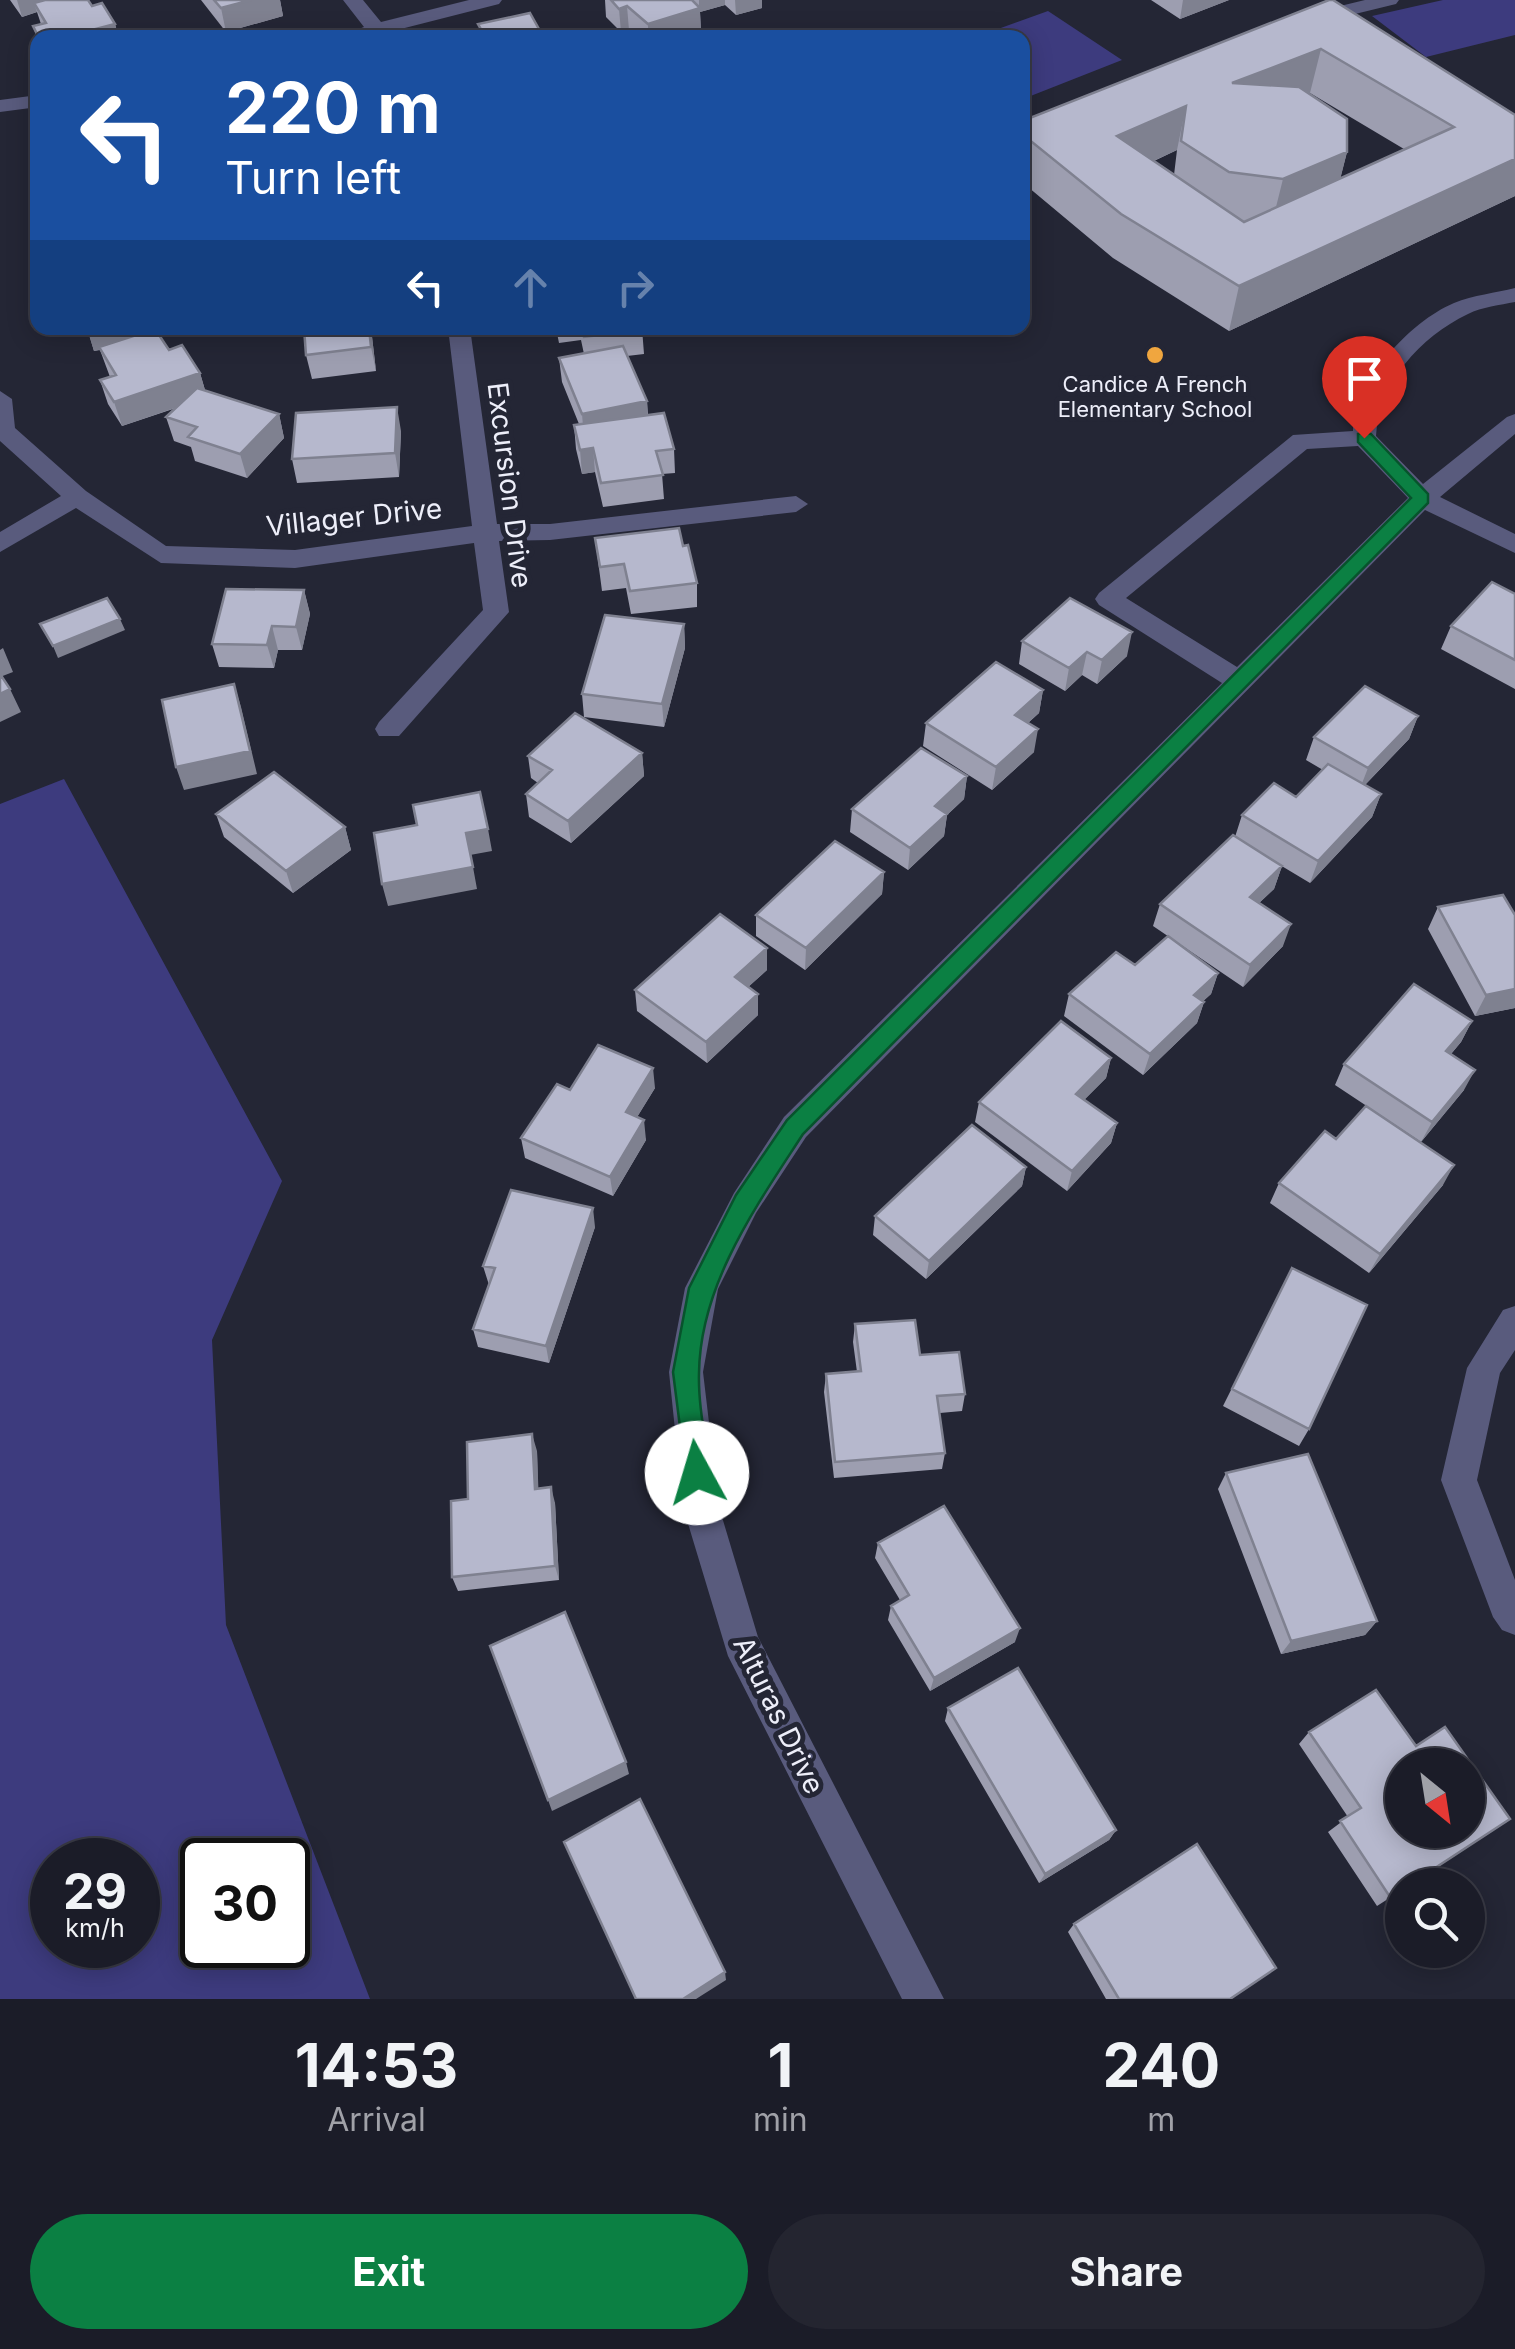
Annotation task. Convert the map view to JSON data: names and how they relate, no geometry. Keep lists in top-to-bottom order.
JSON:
{
  "streets": {
    "street": ["Excursion Drive", "Villager Drive", "Alturas Drive"]
  },
  "crossings": [
    ["Excursion Drive", "Villager Drive"]
  ],
  "places": ["Candice A French Elementary School"],
  "north": "bottom right",
  "page": {
    "turn": ["220 m", "Turn left"],
    "speed": "29 km/h",
    "limit": "30",
    "eta": [
      "14:53",
      "Arrival",
      "1",
      "min",
      "240",
      "m"
    ],
    "buttons": ["Exit", "Share"]
  }
}
